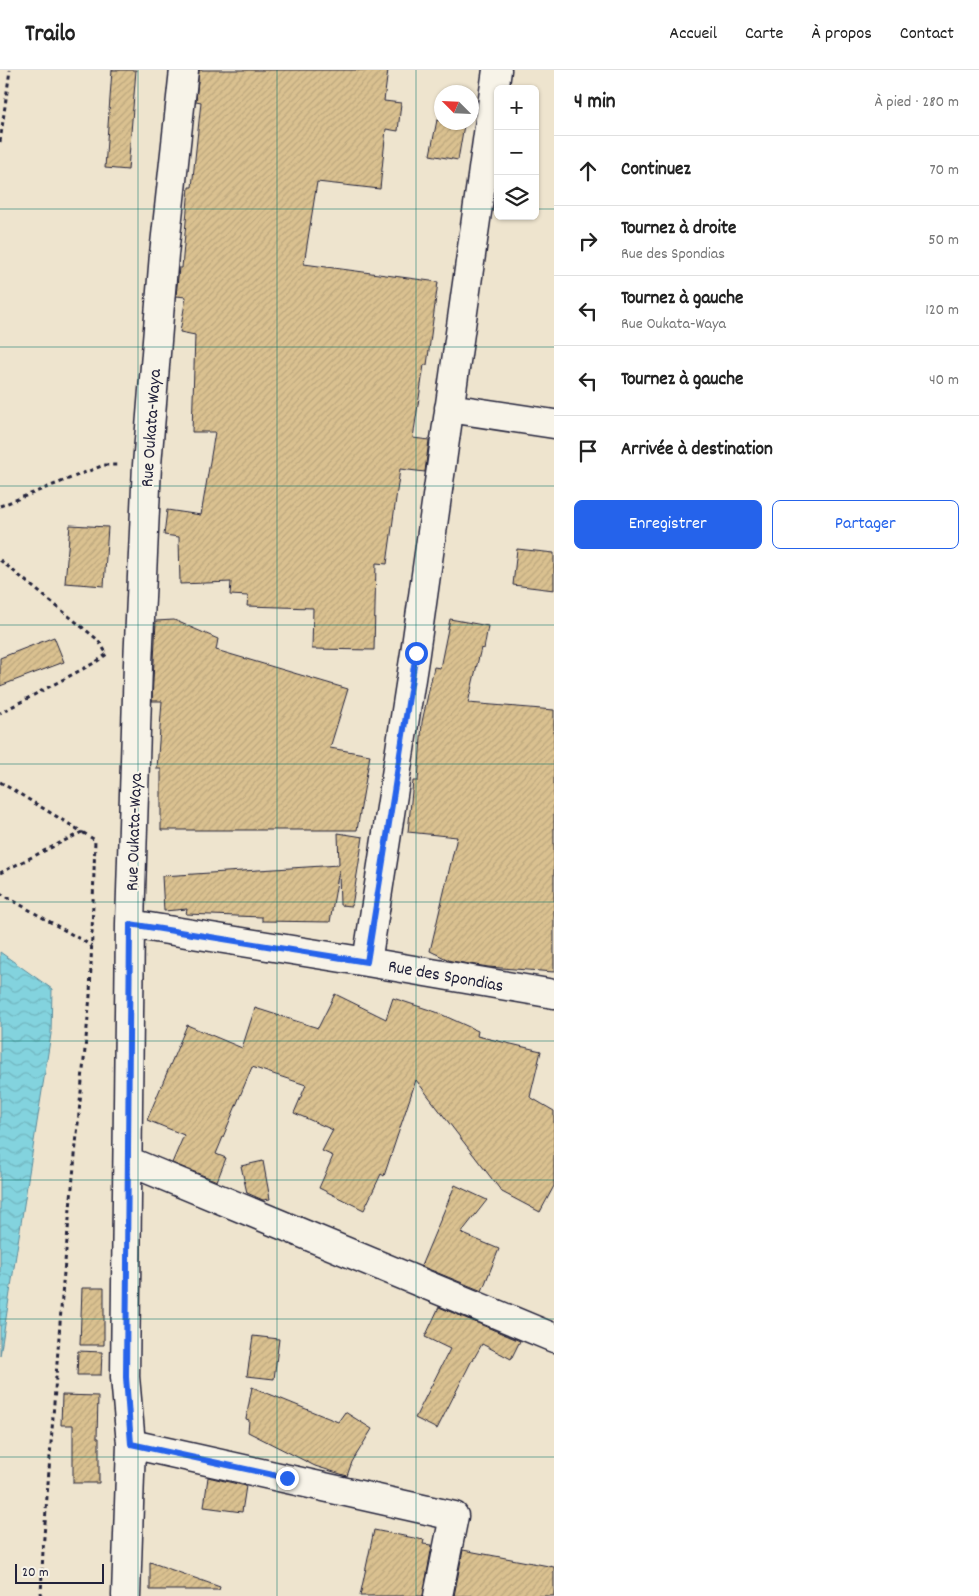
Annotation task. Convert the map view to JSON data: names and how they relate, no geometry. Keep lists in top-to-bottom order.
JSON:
{
  "streets": {
    "street": ["Rue Oukata-Waya", "Rue des Spondias"]
  },
  "crossings": [
    ["Rue Oukata-Waya", "Rue des Spondias"]
  ],
  "scale_bar": "20 m",
  "north": "top left",
  "page": {
    "header": "Trailo",
    "nav": [
      "Accueil",
      "Carte",
      "À propos",
      "Contact"
    ],
    "heading": ["4 min", "À pied · 280 m"],
    "map_buttons": ["+", "−"],
    "list": [
      ["Continuez", "70 m"],
      ["Tournez à droite", "Rue des Spondias", "50 m"],
      ["Tournez à gauche", "Rue Oukata-Waya", "120 m"],
      ["Tournez à gauche", "40 m"],
      "Arrivée à destination"
    ],
    "buttons": ["Enregistrer", "Partager"],
    "scale": "20 m"
  }
}
